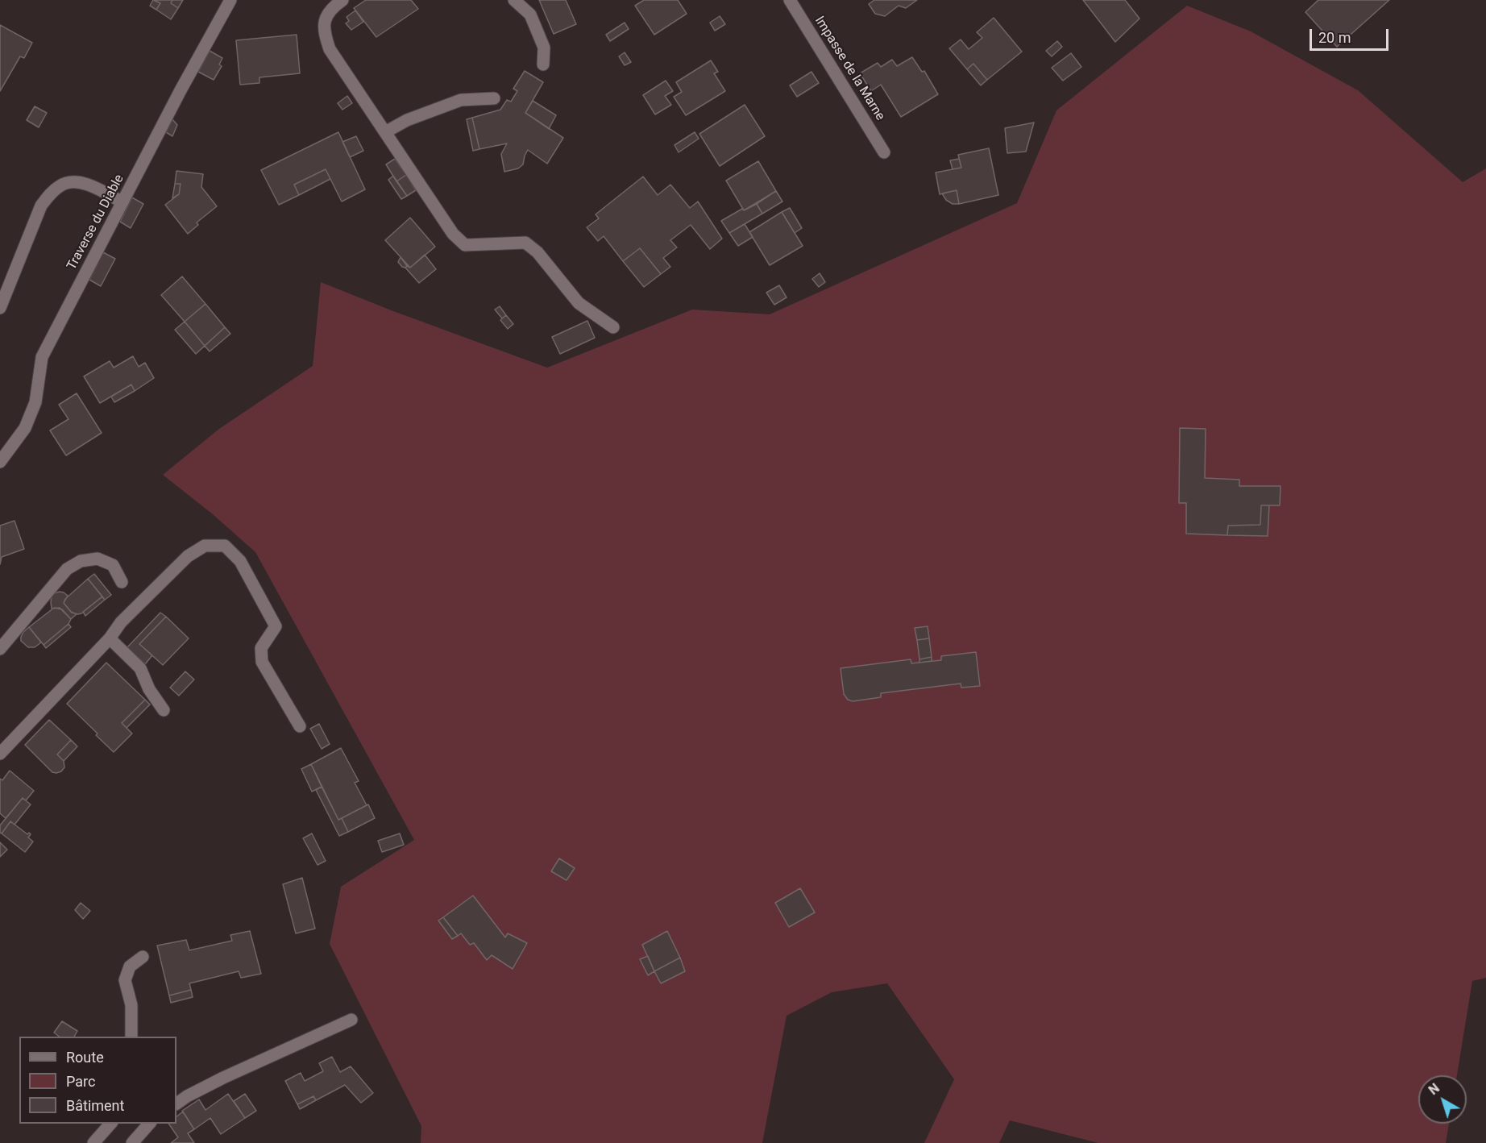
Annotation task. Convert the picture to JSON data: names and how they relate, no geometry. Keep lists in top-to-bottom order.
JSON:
{
  "streets": {
    "street": ["Impasse de la Marne", "Traverse du Diable"]
  },
  "legend": ["Route", "Parc", "Bâtiment"],
  "scale_bar": "20 m",
  "north": "top left"
}
